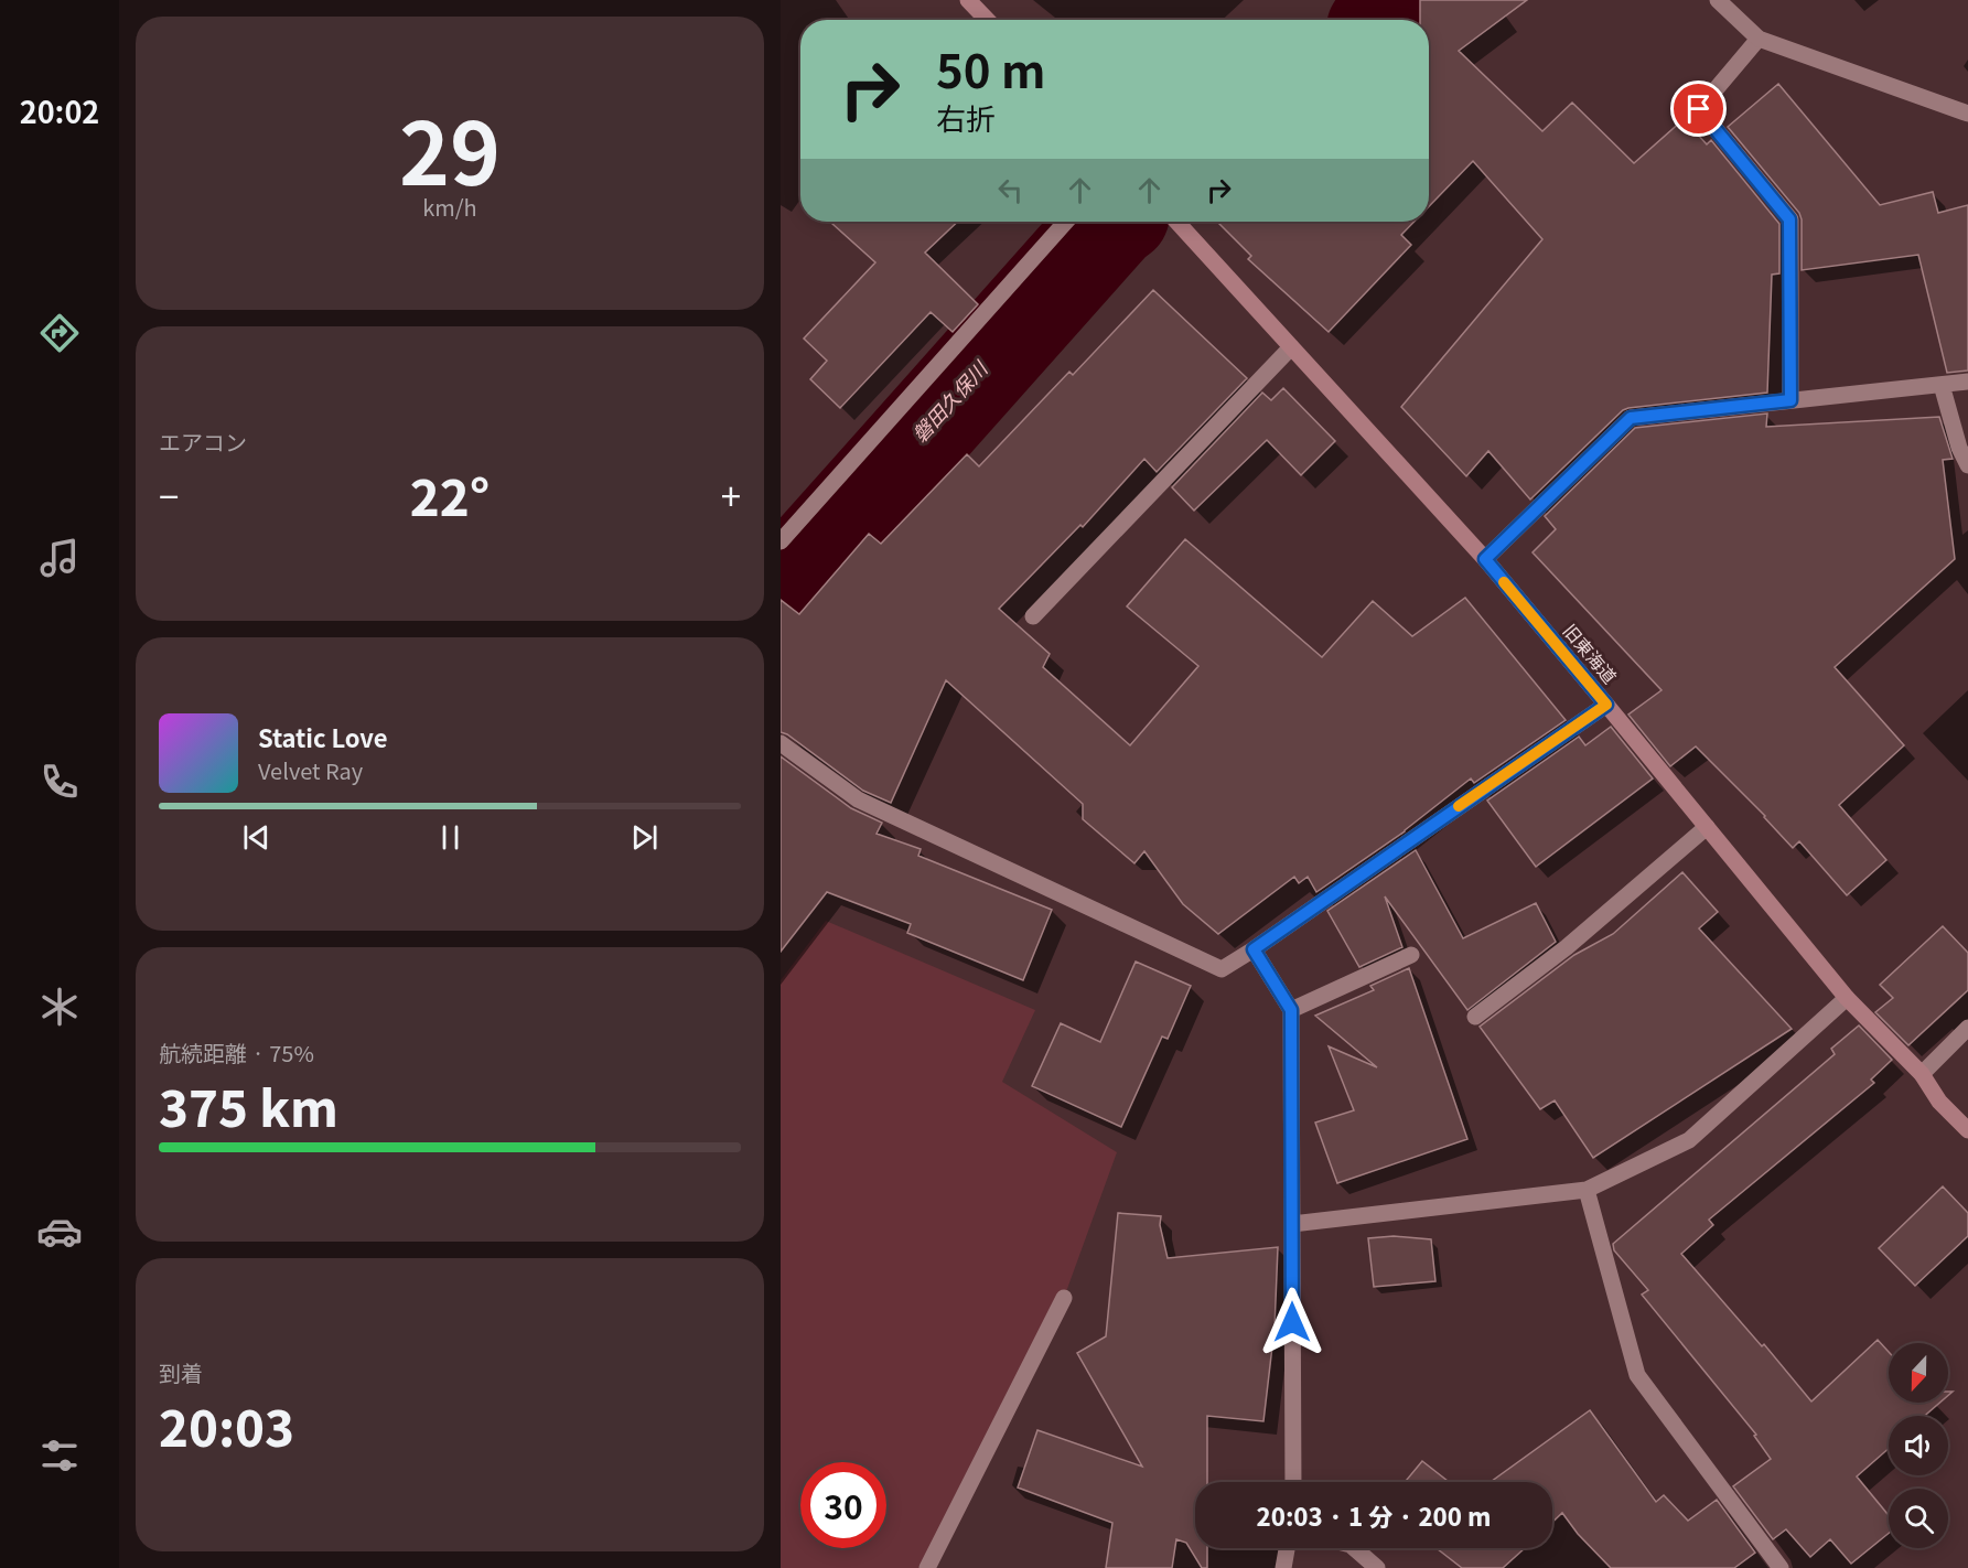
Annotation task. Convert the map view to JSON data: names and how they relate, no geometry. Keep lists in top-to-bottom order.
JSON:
{
  "streets": {
    "street": ["旧東海道"]
  },
  "water": ["磐田久保川"],
  "north": "bottom",
  "page": {
    "tabs": "20:02",
    "tile": [
      ["29", "km/h"],
      "エアコン",
      ["航続距離 · 75%", "375 km"],
      ["到着", "20:03"]
    ],
    "turn": ["50 m", "右折"],
    "heat": ["−", "22°", "+"],
    "song": ["Static Love", "Velvet Ray"],
    "limit": "30",
    "trip": "20:03 · 1 分 · 200 m"
  }
}
